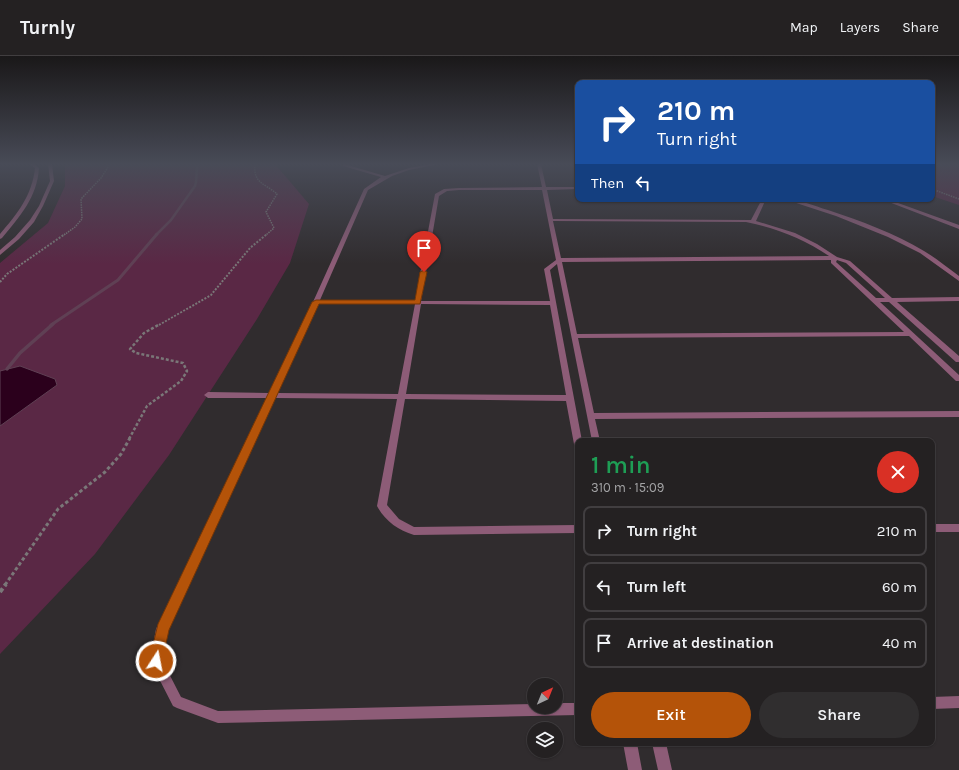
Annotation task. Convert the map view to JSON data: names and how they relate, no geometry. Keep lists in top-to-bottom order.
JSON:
{
  "north": "top right",
  "page": {
    "header": "Turnly",
    "nav": ["Map", "Layers", "Share"],
    "turn": ["210 m", "Turn right"],
    "then": "Then",
    "heading": ["1 min", "310 m · 15:09"],
    "list": [
      {
        "name": "Turn right",
        "value": "210 m"
      },
      {
        "name": "Turn left",
        "value": "60 m"
      },
      {
        "name": "Arrive at destination",
        "value": "40 m"
      }
    ],
    "buttons": ["Exit", "Share"]
  }
}
